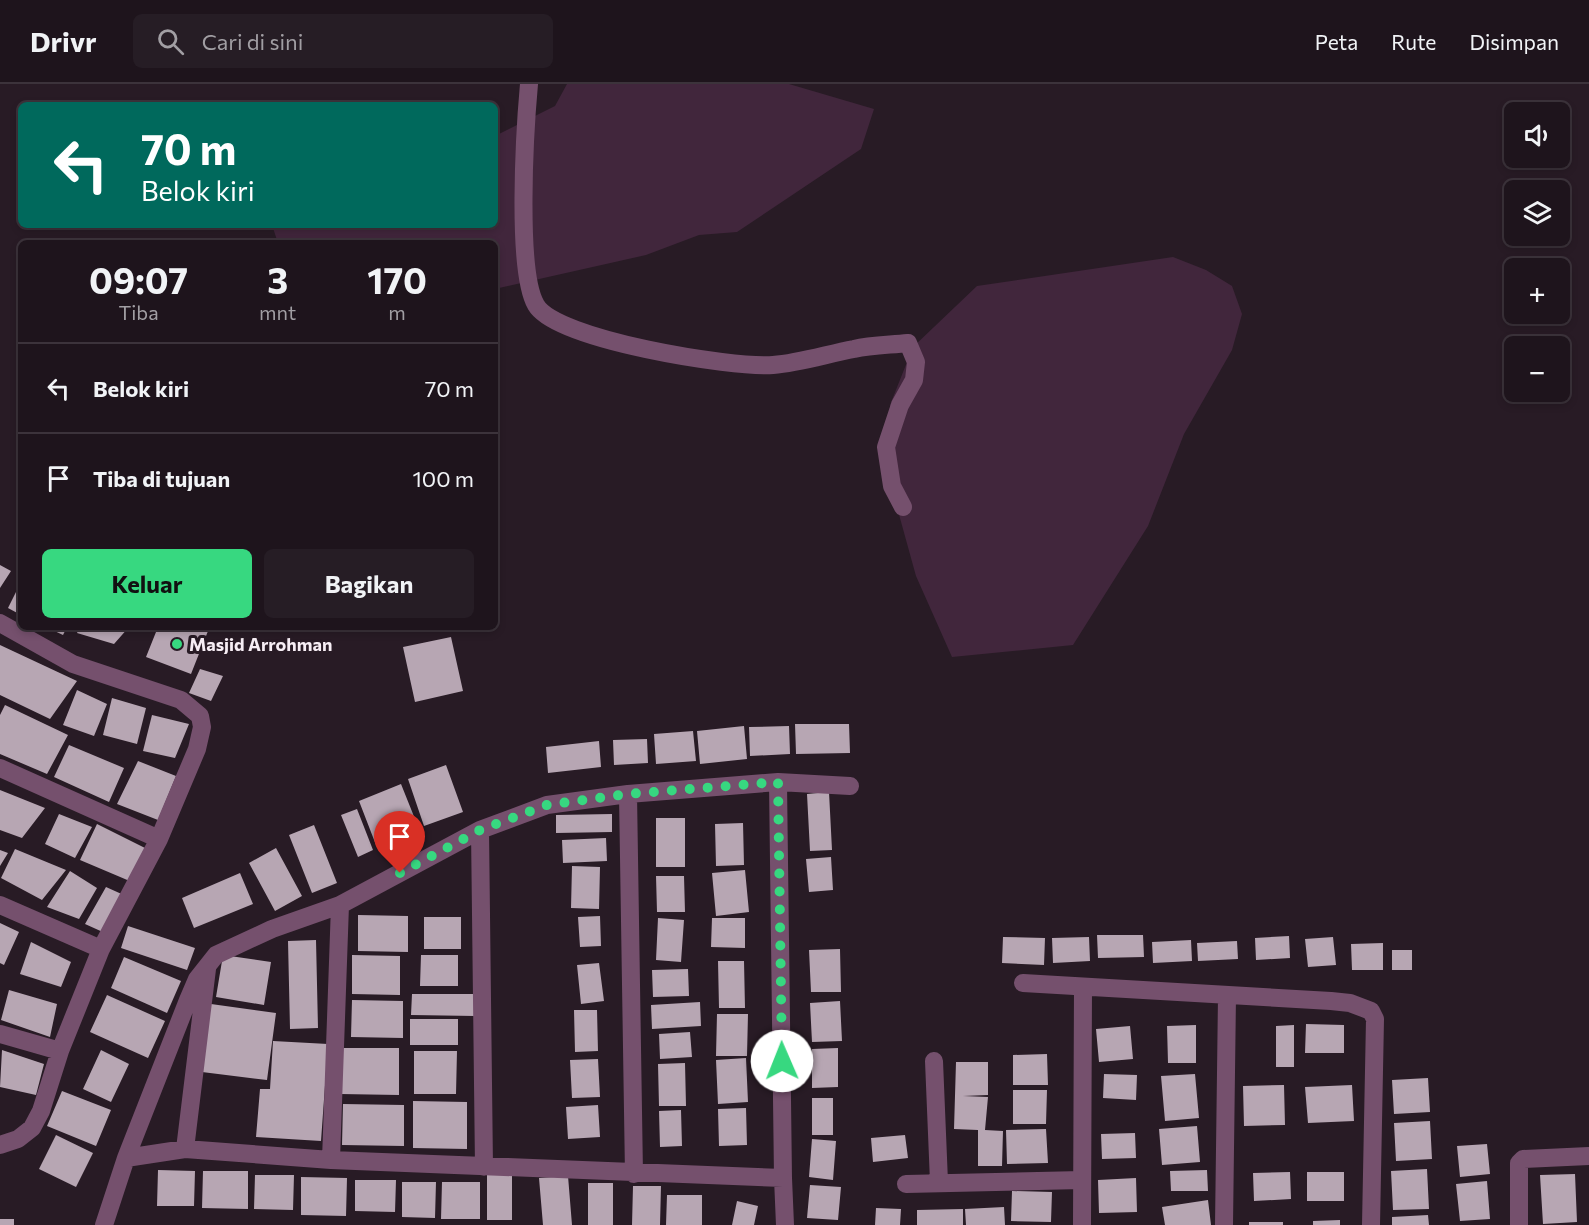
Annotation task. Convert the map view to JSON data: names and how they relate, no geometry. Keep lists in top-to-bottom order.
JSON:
{
  "places": ["Masjid Arrohman"],
  "page": {
    "header": "Drivr",
    "search": "Cari di sini",
    "nav": ["Peta", "Rute", "Disimpan"],
    "map_buttons": ["+", "−"],
    "turn": ["70 m", "Belok kiri"],
    "eta": [
      "09:07",
      "Tiba",
      "3",
      "mnt",
      "170",
      "m"
    ],
    "list": [
      {
        "name": "Belok kiri",
        "value": "70 m"
      },
      {
        "name": "Tiba di tujuan",
        "value": "100 m"
      }
    ],
    "buttons": ["Keluar", "Bagikan"]
  }
}
